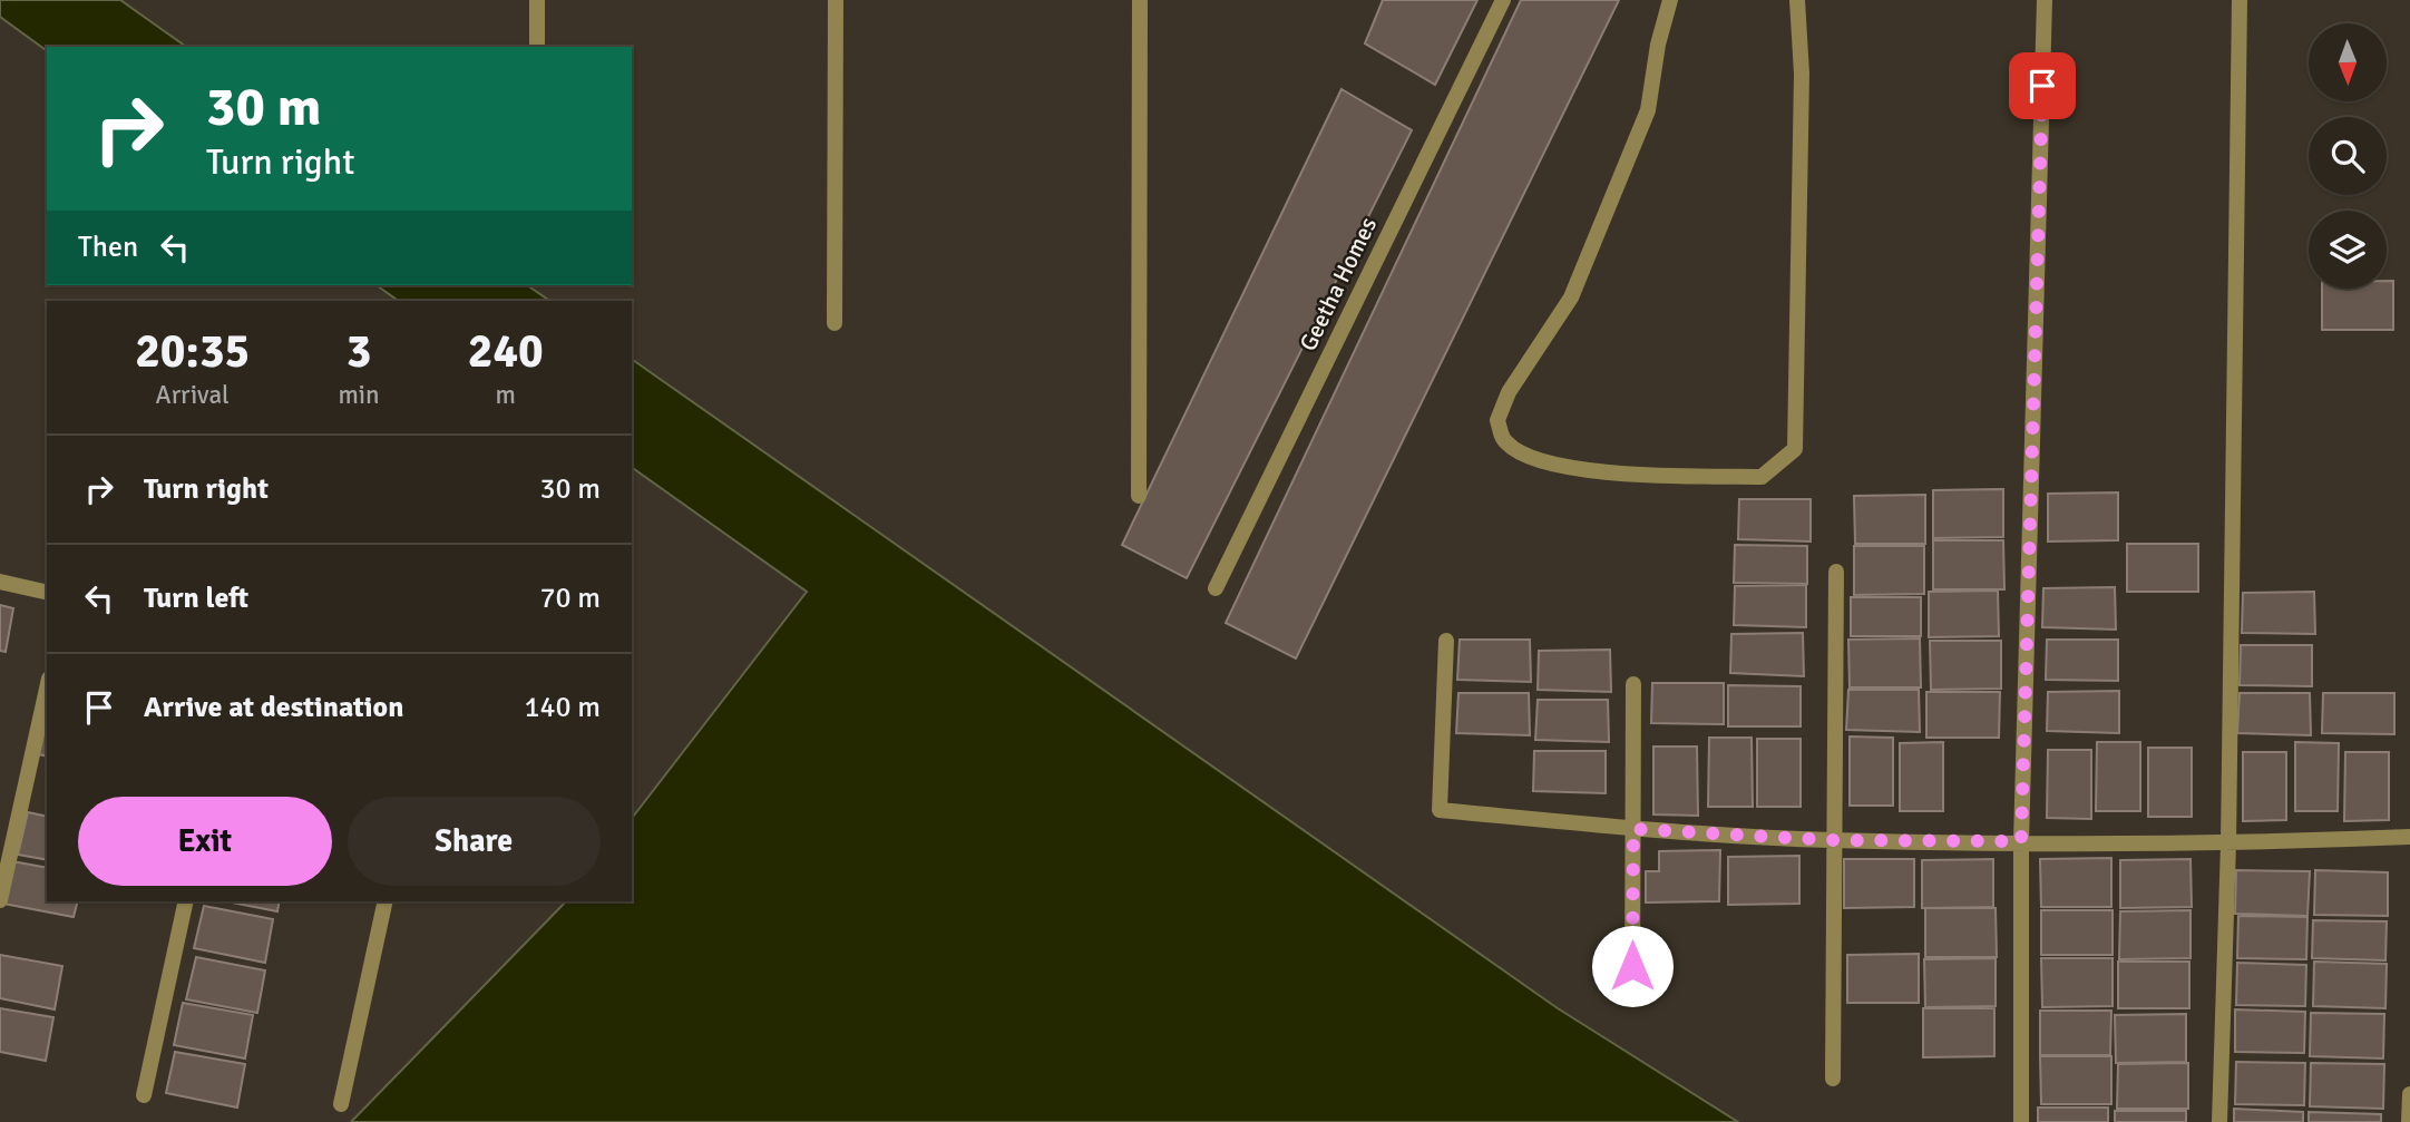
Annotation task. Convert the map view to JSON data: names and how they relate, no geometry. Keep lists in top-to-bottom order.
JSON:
{
  "streets": {
    "street": ["Geetha Homes"]
  },
  "north": "bottom",
  "page": {
    "turn": ["30 m", "Turn right"],
    "then": "Then",
    "eta": [
      "20:35",
      "Arrival",
      "3",
      "min",
      "240",
      "m"
    ],
    "list": [
      {
        "name": "Turn right",
        "value": "30 m"
      },
      {
        "name": "Turn left",
        "value": "70 m"
      },
      {
        "name": "Arrive at destination",
        "value": "140 m"
      }
    ],
    "buttons": ["Exit", "Share"]
  }
}
